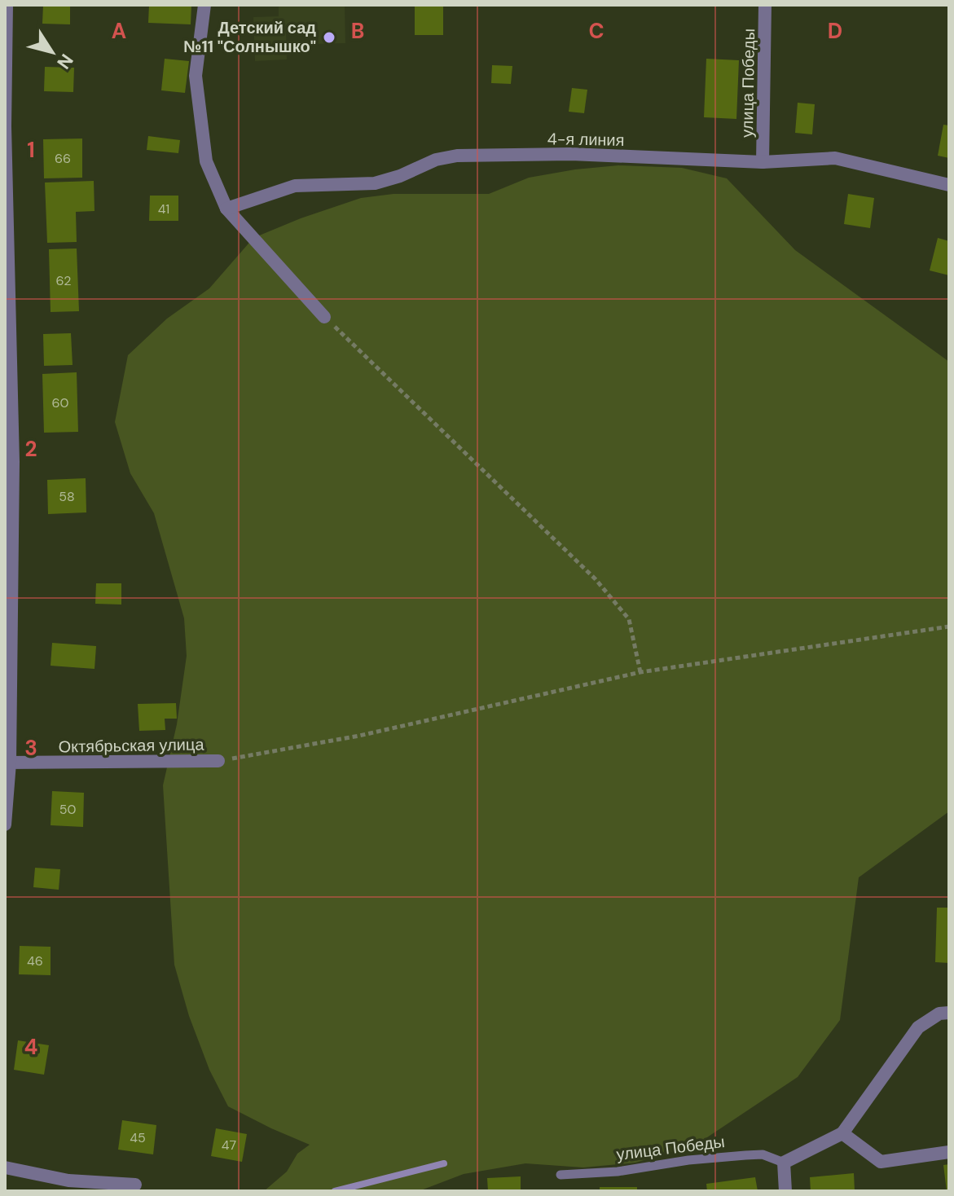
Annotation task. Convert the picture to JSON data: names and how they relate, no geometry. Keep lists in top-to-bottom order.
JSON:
{
  "streets": {
    "street": ["улица Победы", "4-я линия", "Октябрьская улица"]
  },
  "crossings": [
    ["улица Победы", "4-я линия"]
  ],
  "places": ["Детский сад №11 \"Солнышко\""],
  "house_numbers": [
    "66",
    "41",
    "62",
    "60",
    "58",
    "50",
    "46",
    "45",
    "47"
  ],
  "north": "bottom right",
  "grid": {
    "columns": [
      "A",
      "B",
      "C",
      "D"
    ],
    "rows": [
      "1",
      "2",
      "3",
      "4"
    ]
  }
}
